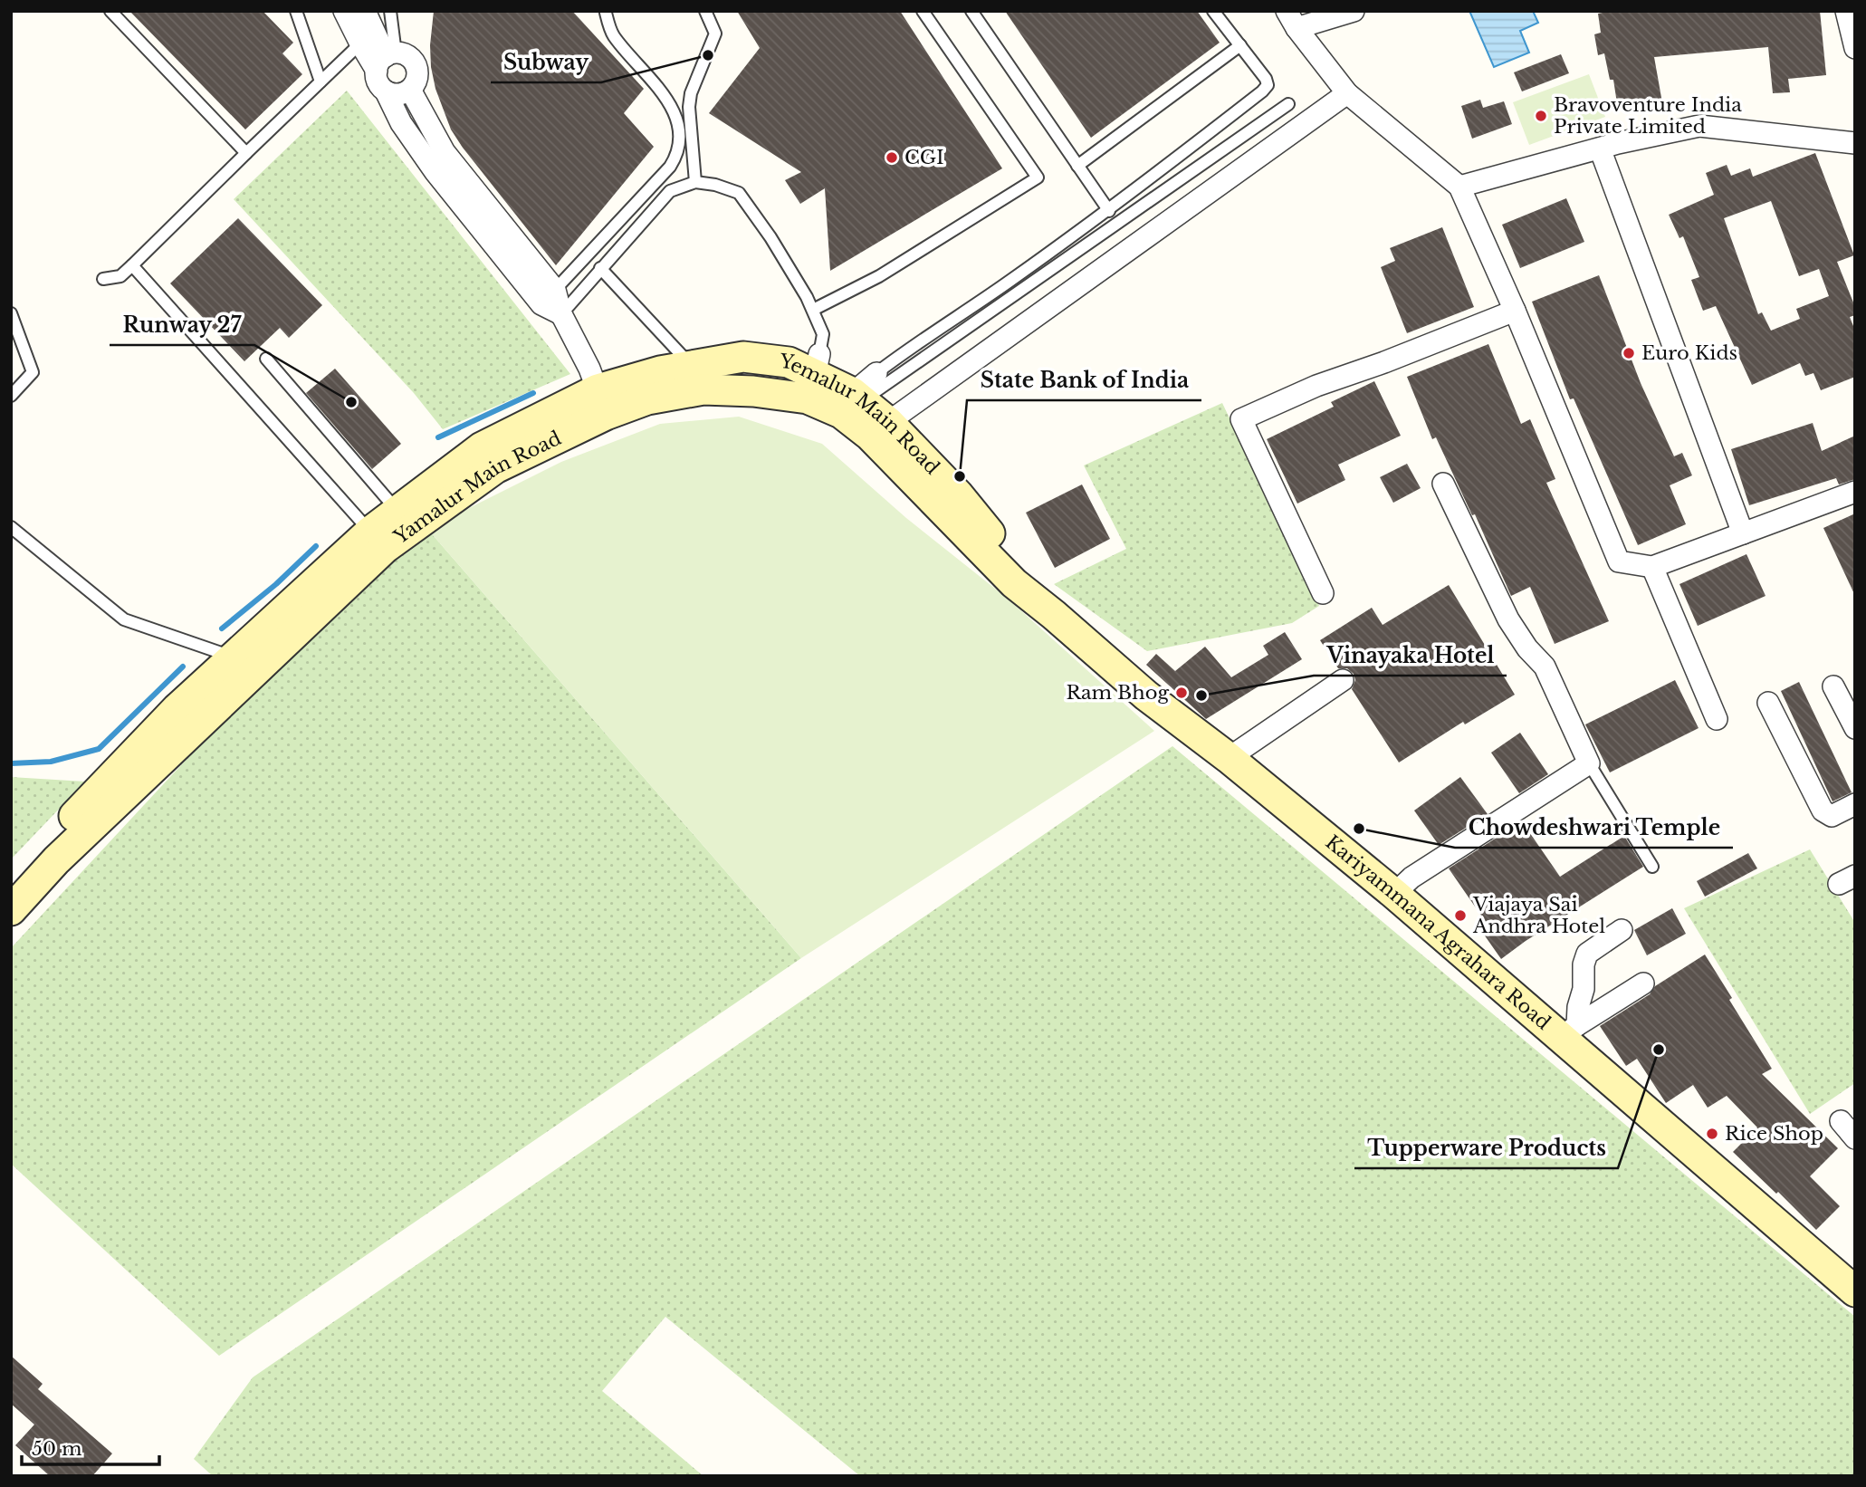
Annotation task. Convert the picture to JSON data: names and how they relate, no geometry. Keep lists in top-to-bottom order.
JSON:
{
  "streets": {
    "street": ["Yemalur Main Road", "Yamalur Main Road", "Kariyammana Agrahara Road"]
  },
  "crossings": [
    ["Yemalur Main Road", "Yamalur Main Road"],
    ["Yemalur Main Road", "Kariyammana Agrahara Road"],
    ["Yamalur Main Road", "Kariyammana Agrahara Road"]
  ],
  "places": [
    "Subway",
    "Bravoventure India Private Limited",
    "CGI",
    "Euro Kids",
    "Runway 27",
    "State Bank of India",
    "Ram Bhog",
    "Vinayaka Hotel",
    "Chowdeshwari Temple",
    "Viajaya Sai Andhra Hotel",
    "Tupperware Products",
    "Rice Shop"
  ],
  "scale_bar": "50 m"
}
